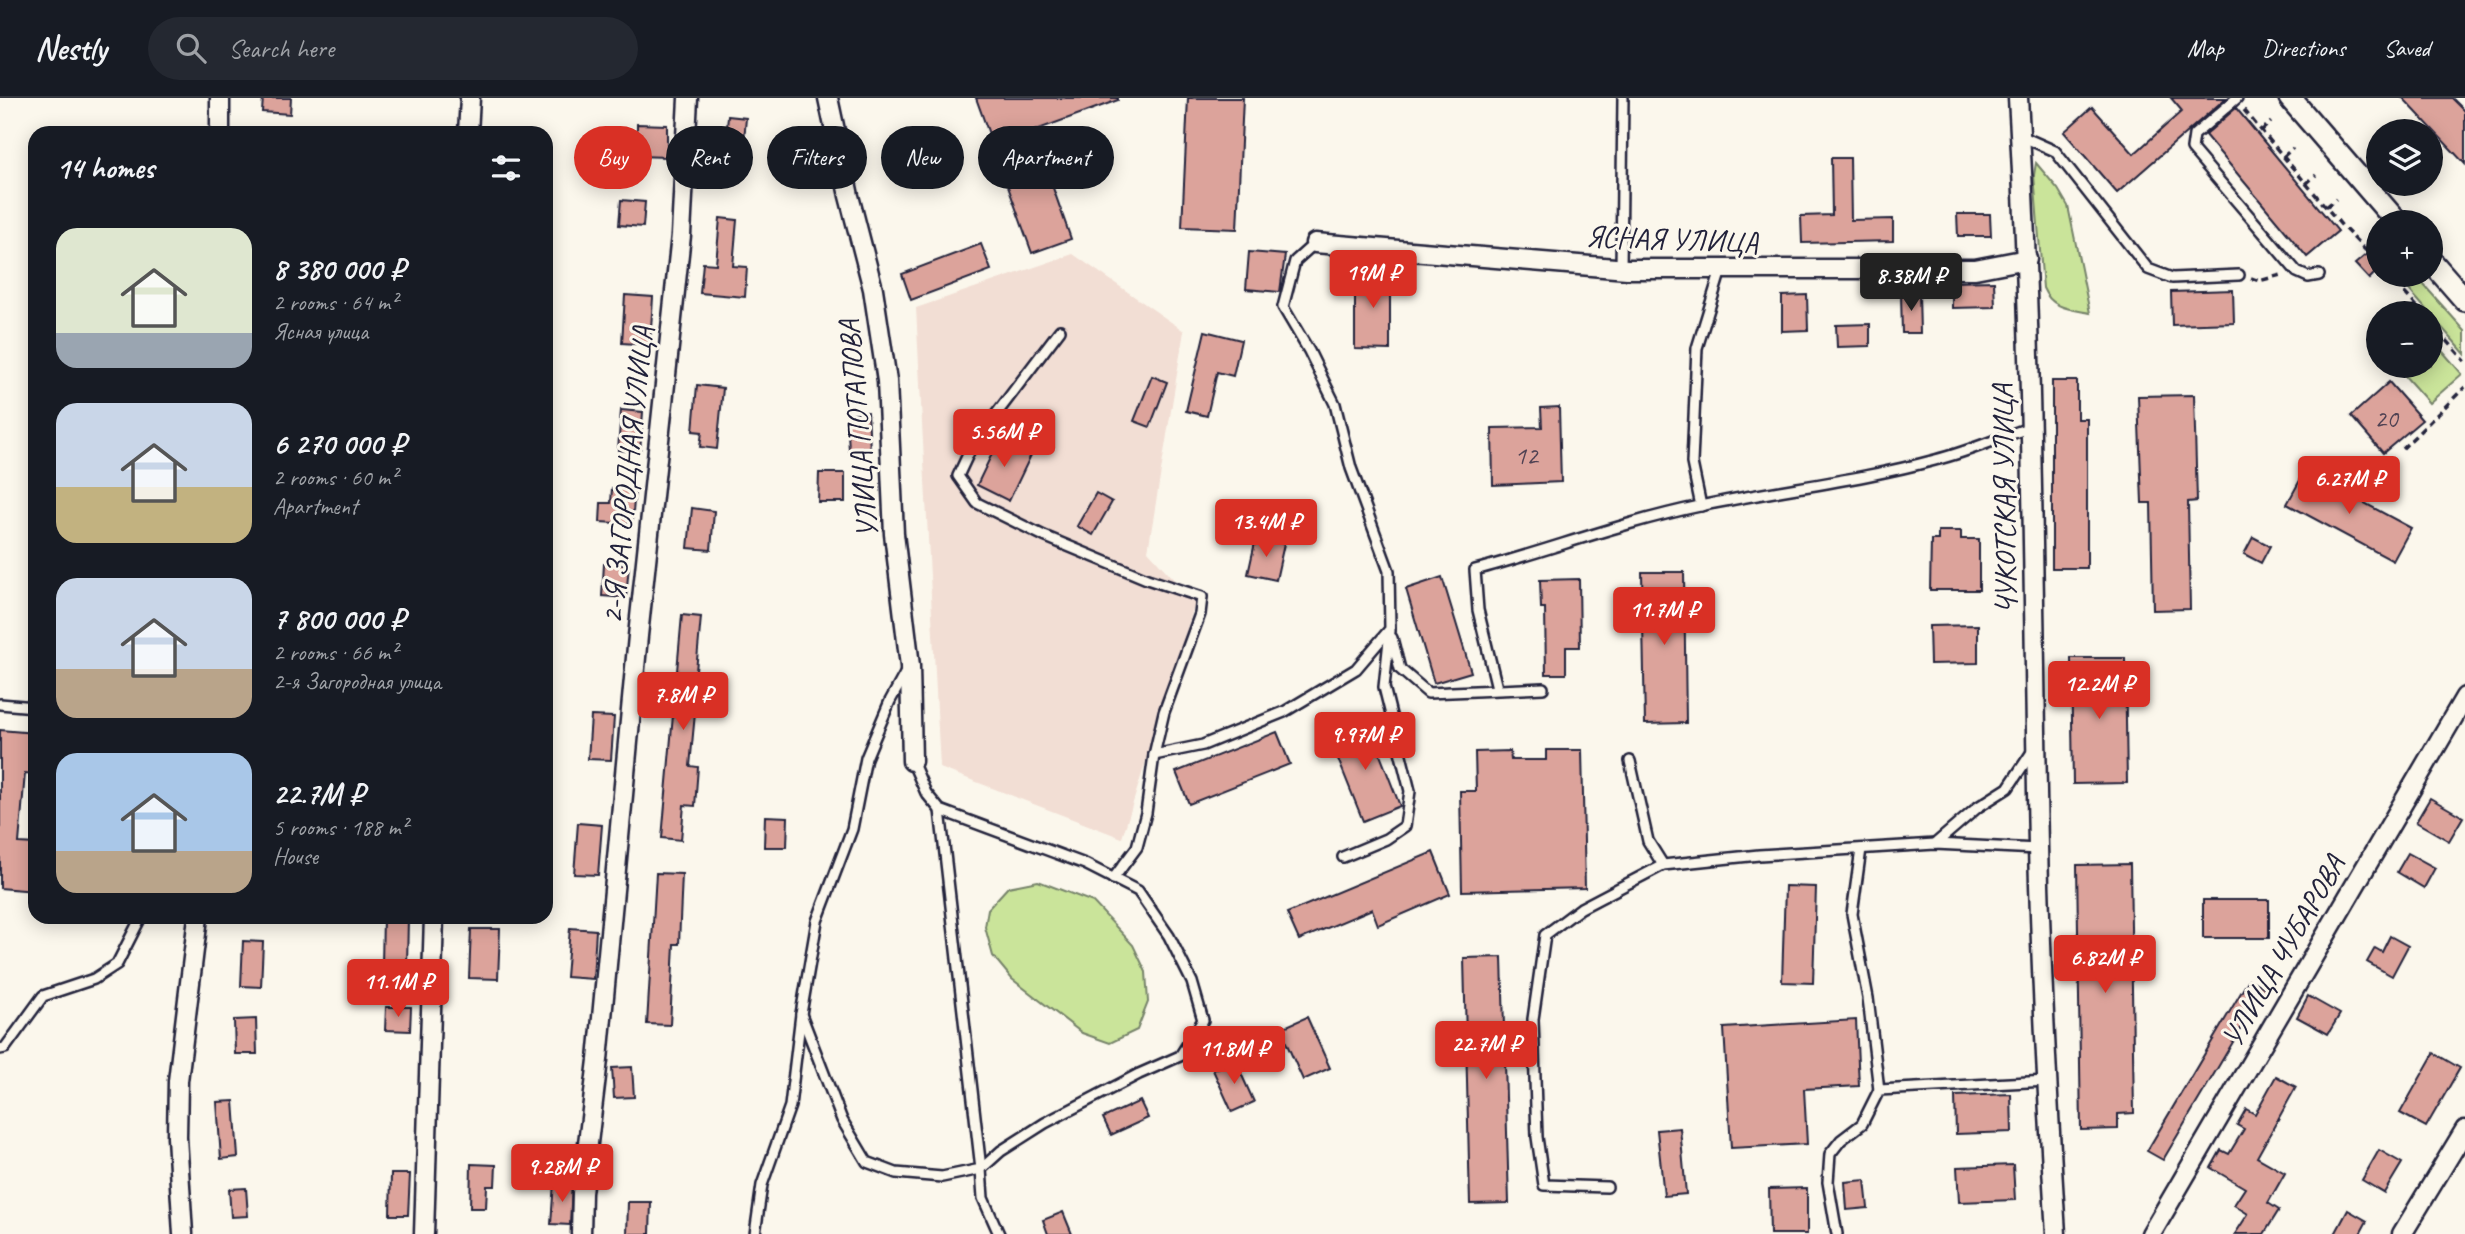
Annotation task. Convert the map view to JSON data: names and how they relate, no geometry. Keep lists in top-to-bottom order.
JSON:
{
  "streets": {
    "street": [
      "ЯСНАЯ УЛИЦА",
      "УЛИЦА ПОТАПОВА",
      "2-Я ЗАГОРОДНАЯ УЛИЦА",
      "ЧУКОТСКАЯ УЛИЦА",
      "УЛИЦА ЧУБАРОВА"
    ]
  },
  "crossings": [
    ["ЯСНАЯ УЛИЦА", "ЧУКОТСКАЯ УЛИЦА"]
  ],
  "house_numbers": ["20", "12"],
  "page": {
    "header": "Nestly",
    "search": "Search here",
    "nav": ["Map", "Directions", "Saved"],
    "map_buttons": ["+", "−"],
    "chip": [
      "Buy",
      "Rent",
      "Filters",
      "New",
      "Apartment"
    ],
    "heading": "14 homes",
    "list": [
      {
        "name": "8 380 000 ₽",
        "note": "2 rooms · 64 m² · Ясная улица"
      },
      {
        "name": "6 270 000 ₽",
        "note": "2 rooms · 60 m² · Apartment"
      },
      {
        "name": "7 800 000 ₽",
        "note": "2 rooms · 66 m² · 2-я Загородная улица"
      },
      {
        "name": "22.7M ₽",
        "note": "5 rooms · 188 m² · House"
      }
    ],
    "price": [
      "19M ₽",
      "8.38M ₽",
      "5.56M ₽",
      "6.27M ₽",
      "13.4M ₽",
      "11.7M ₽",
      "12.2M ₽",
      "7.8M ₽",
      "9.97M ₽",
      "6.82M ₽",
      "11.1M ₽",
      "22.7M ₽",
      "11.8M ₽",
      "9.28M ₽"
    ]
  }
}
